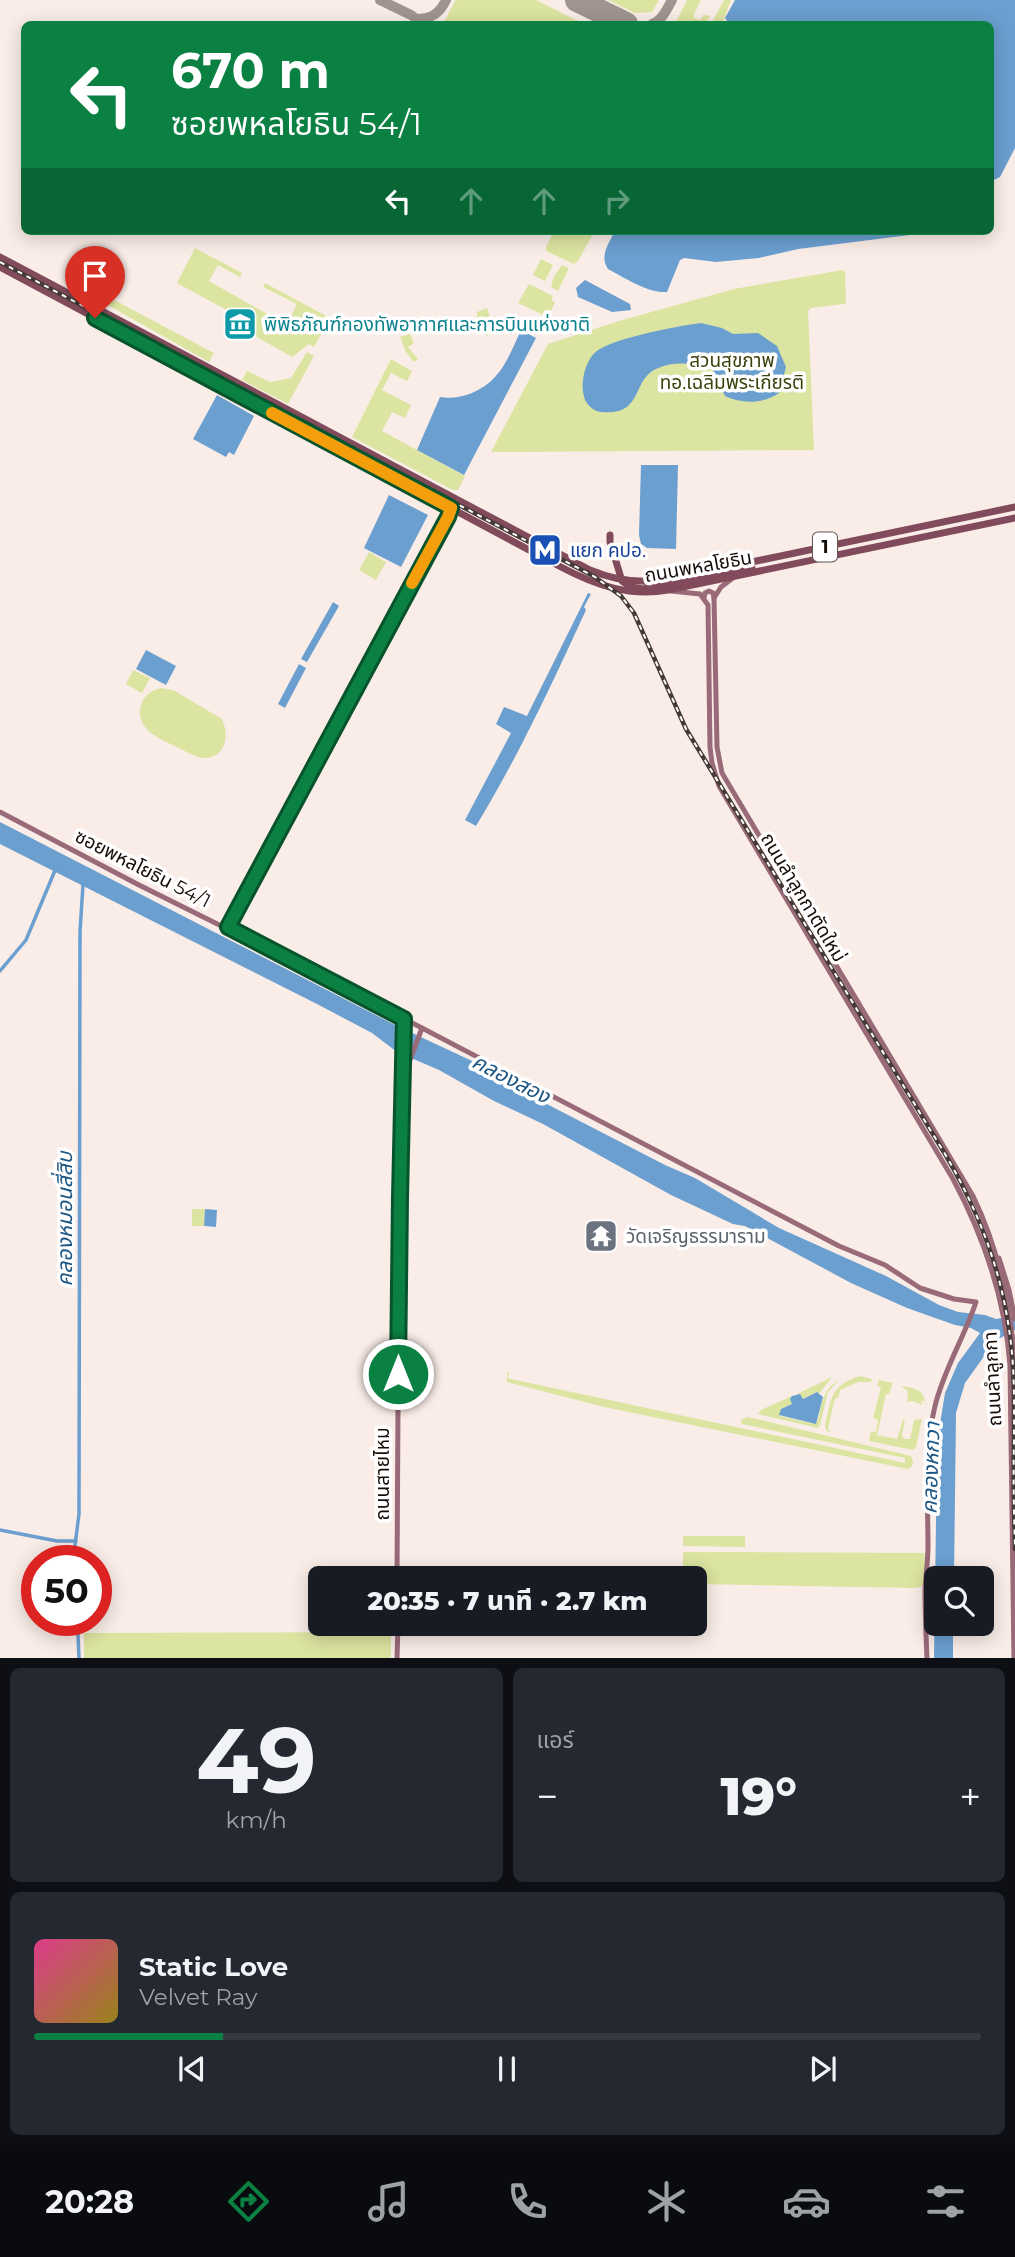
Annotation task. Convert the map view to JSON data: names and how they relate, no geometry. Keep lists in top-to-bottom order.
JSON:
{
  "streets": {
    "main road": [
      "1",
      "ถนนพหลโยธิน",
      "ซอยพหลโยธิน 54/1",
      "ถนนลำลูกกาตัดใหม่",
      "ถนนลำลูกกา",
      "ถนนสายไหม"
    ]
  },
  "crossings": [
    ["ซอยพหลโยธิน 54/1", "ถนนสายไหม"],
    ["ถนนลำลูกกาตัดใหม่", "ถนนลำลูกกา"]
  ],
  "water": ["คลองสอง", "คลองหมอนสี่สิบ", "คลองหกวา"],
  "parks": ["สวนสุขภาพ ทอ.เฉลิมพระเกียรติ"],
  "places": {
    "museum": ["พิพิธภัณฑ์กองทัพอากาศและการบินแห่งชาติ"],
    "metro station": ["แยก คปอ."],
    "temple": ["วัดเจริญธรรมาราม"]
  },
  "page": {
    "turn": ["670 m", "ซอยพหลโยธิน 54/1"],
    "limit": "50",
    "trip": "20:35 · 7 นาที · 2.7 km",
    "tile": [
      ["49", "km/h"],
      "แอร์"
    ],
    "heat": ["−", "19°", "+"],
    "song": ["Static Love", "Velvet Ray"],
    "tabs": "20:28"
  }
}
